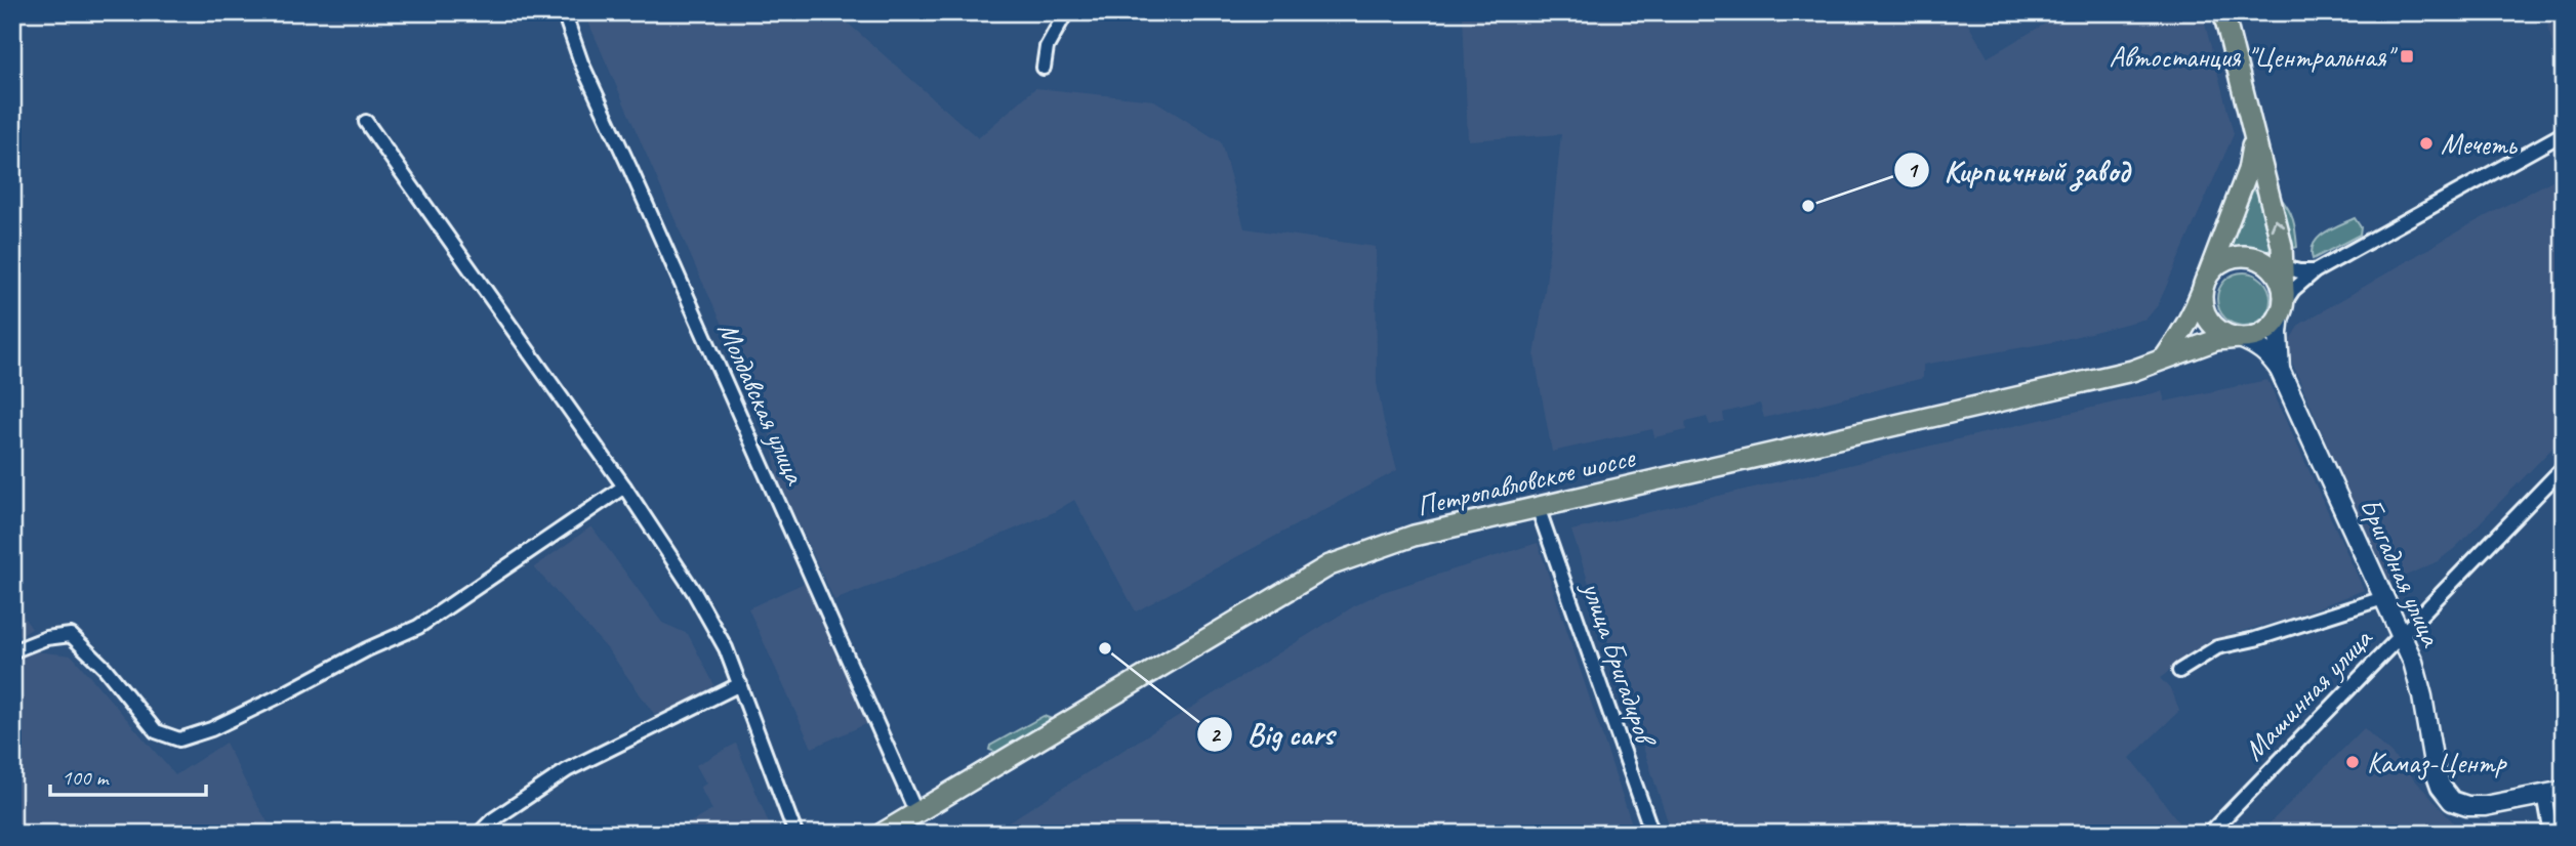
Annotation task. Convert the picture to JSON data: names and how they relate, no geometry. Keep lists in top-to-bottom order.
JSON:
{
  "streets": {
    "main road": ["Петропавловское шоссе", "Бригадная улица"],
    "street": ["Молдавская улица", "улица Бригадиров", "Машинная улица"]
  },
  "crossings": [
    ["Молдавская улица", "Петропавловское шоссе"],
    ["Петропавловское шоссе", "улица Бригадиров"],
    ["Бригадная улица", "Машинная улица"]
  ],
  "places": {
    "transit": ["Автостанция \"Центральная\""],
    "other": [
      "Мечеть",
      "Кирпичный завод",
      "Big cars",
      "Камаз-Центр"
    ]
  },
  "scale_bar": "100 m"
}
